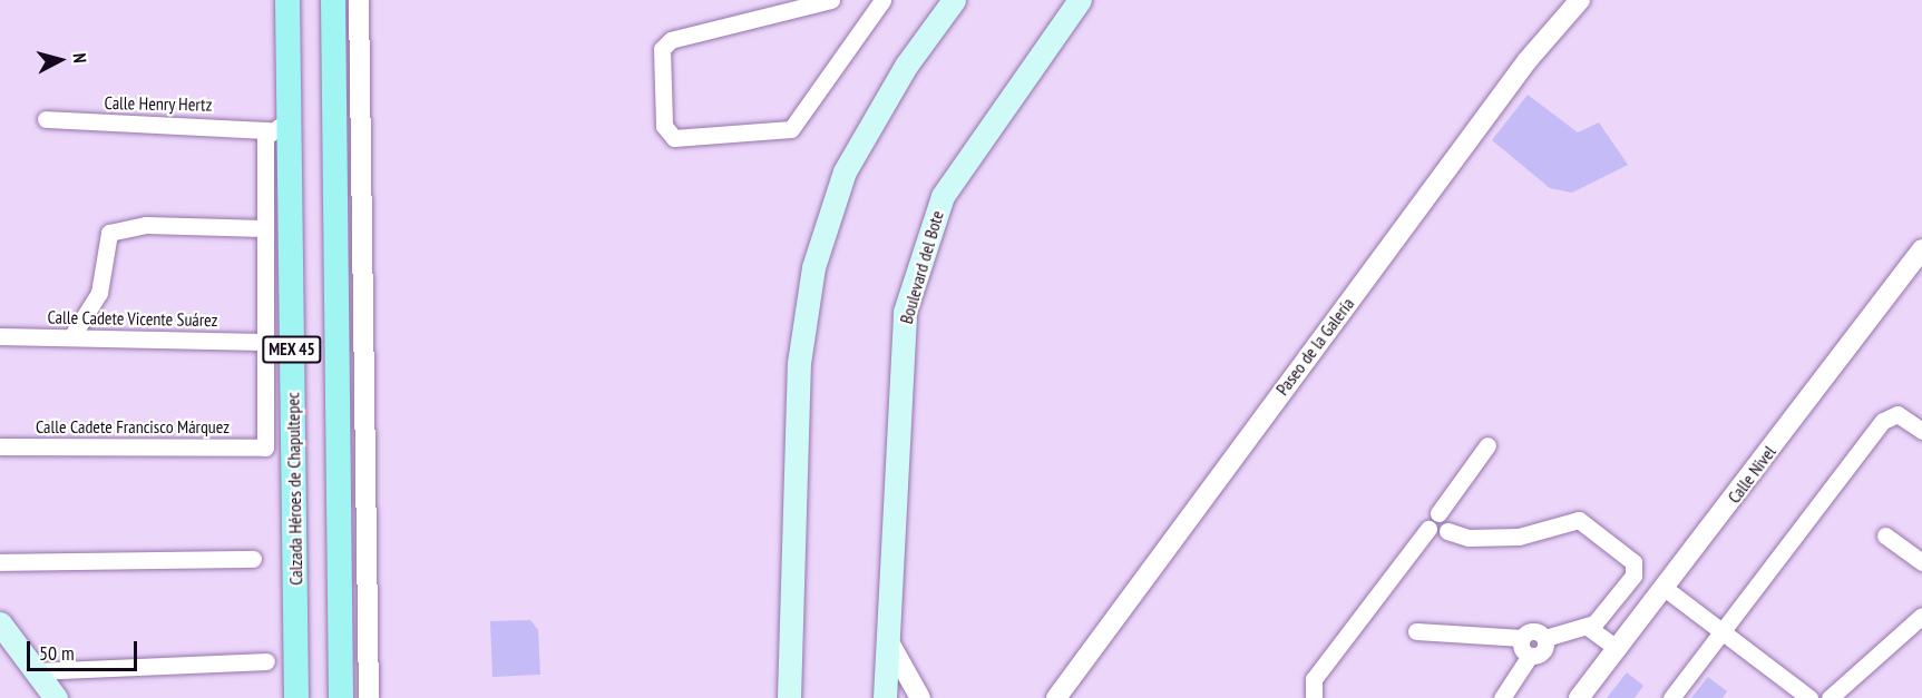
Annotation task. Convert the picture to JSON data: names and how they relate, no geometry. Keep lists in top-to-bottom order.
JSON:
{
  "streets": {
    "main road": ["Boulevard del Bote", "MEX 45", "Calzada Héroes de Chapultepec"],
    "street": [
      "Calle Henry Hertz",
      "Calle Cadete Vicente Suárez",
      "Paseo de la Galería",
      "Calle Cadete Francisco Márquez",
      "Calle Nivel"
    ]
  },
  "crossings": [
    ["Calle Henry Hertz", "Calzada Héroes de Chapultepec"],
    ["Calle Cadete Vicente Suárez", "Calle Cadete Francisco Márquez"]
  ],
  "scale_bar": "50 m",
  "north": "right"
}
